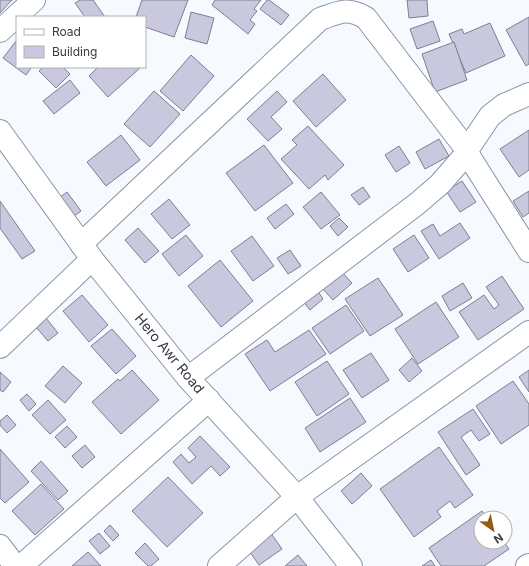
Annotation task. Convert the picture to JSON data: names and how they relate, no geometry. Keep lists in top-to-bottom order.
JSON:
{
  "streets": {
    "street": ["Hero Awr Road"]
  },
  "legend": ["Road", "Building"],
  "north": "bottom right"
}
